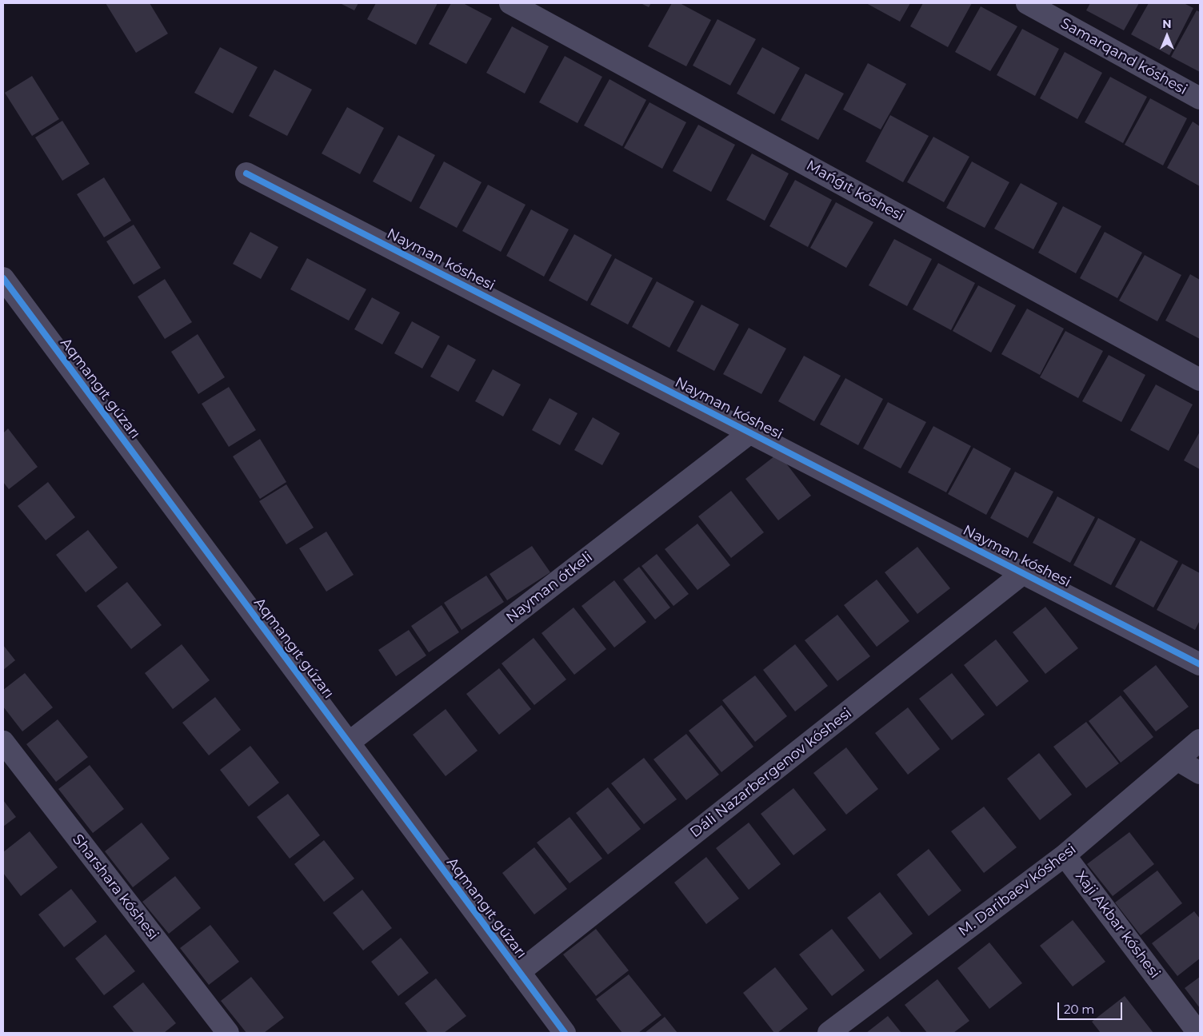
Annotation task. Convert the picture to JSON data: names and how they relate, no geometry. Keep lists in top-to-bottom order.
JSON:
{
  "streets": {
    "street": [
      "Samarqand kóshesi",
      "Mańǵıt kóshesi",
      "Nayman kóshesi",
      "Aqmangıt gúzarı",
      "Nayman ótkeli",
      "Dáli Nazarbergenov kóshesi",
      "Sharshara kóshesi",
      "M. Daribaev kóshesi",
      "Xaji Akbar kóshesi"
    ]
  },
  "crossings": [
    ["Nayman kóshesi", "Nayman ótkeli"],
    ["Nayman kóshesi", "Dáli Nazarbergenov kóshesi"],
    ["Aqmangıt gúzarı", "Nayman ótkeli"],
    ["Aqmangıt gúzarı", "Dáli Nazarbergenov kóshesi"],
    ["M. Daribaev kóshesi", "Xaji Akbar kóshesi"]
  ],
  "scale_bar": "20 m",
  "north": "top"
}
